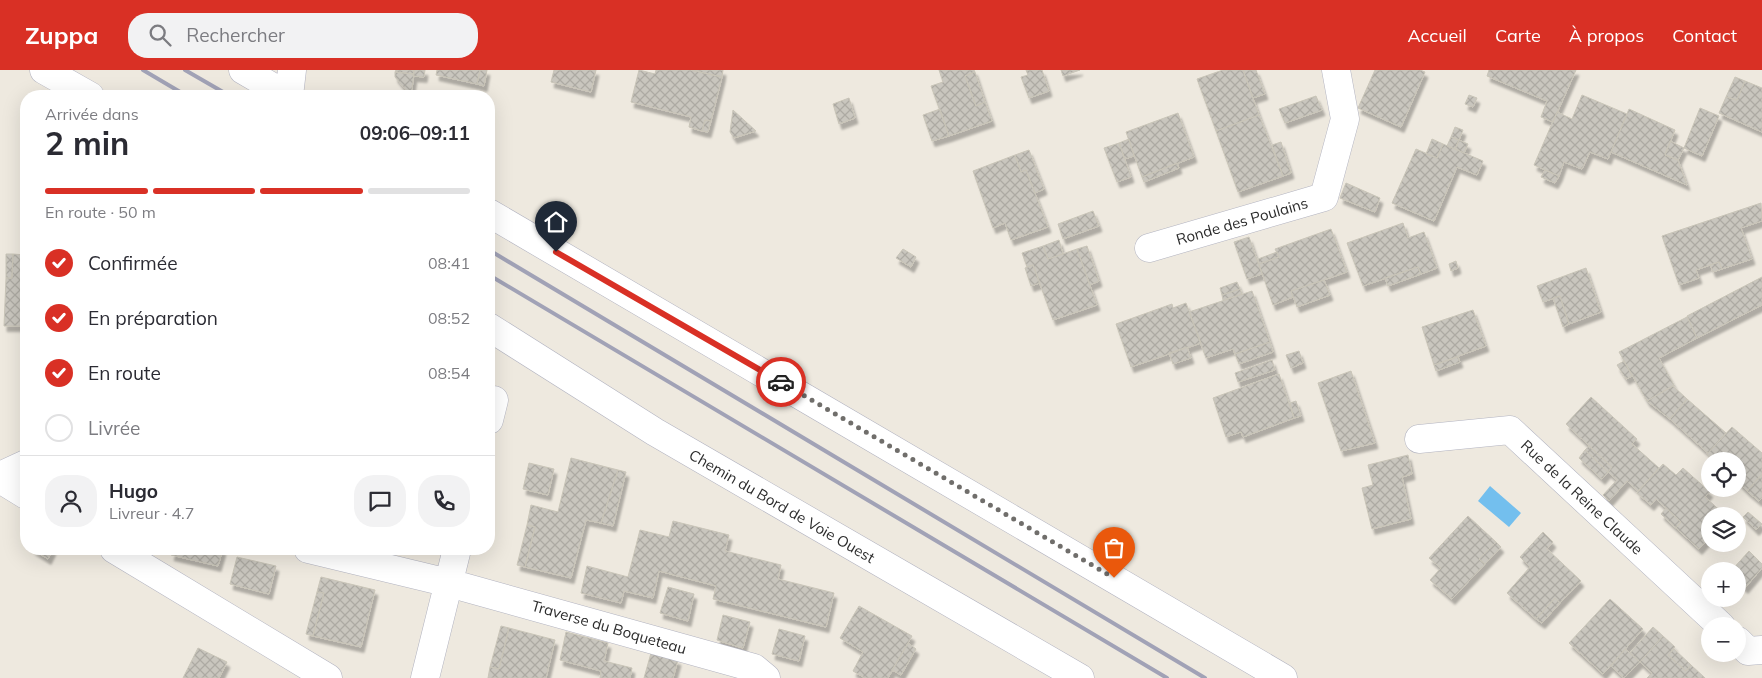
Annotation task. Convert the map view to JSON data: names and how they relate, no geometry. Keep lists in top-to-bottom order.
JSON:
{
  "streets": {
    "street": [
      "Ronde des Poulains",
      "Rue de la Reine Claude",
      "Chemin du Bord de Voie Ouest",
      "Traverse du Boqueteau"
    ]
  },
  "page": {
    "header": "Zuppa",
    "search": "Rechercher",
    "nav": [
      "Accueil",
      "Carte",
      "À propos",
      "Contact"
    ],
    "heading": ["2 min", "Arrivée dans", "09:06–09:11"],
    "panel": ["Hugo", "Livreur · 4.7"],
    "bar": "En route · 50 m",
    "list": [
      ["Confirmée", "08:41"],
      ["En préparation", "08:52"],
      ["En route", "08:54"],
      "Livrée"
    ],
    "map_buttons": ["+", "−"]
  }
}
